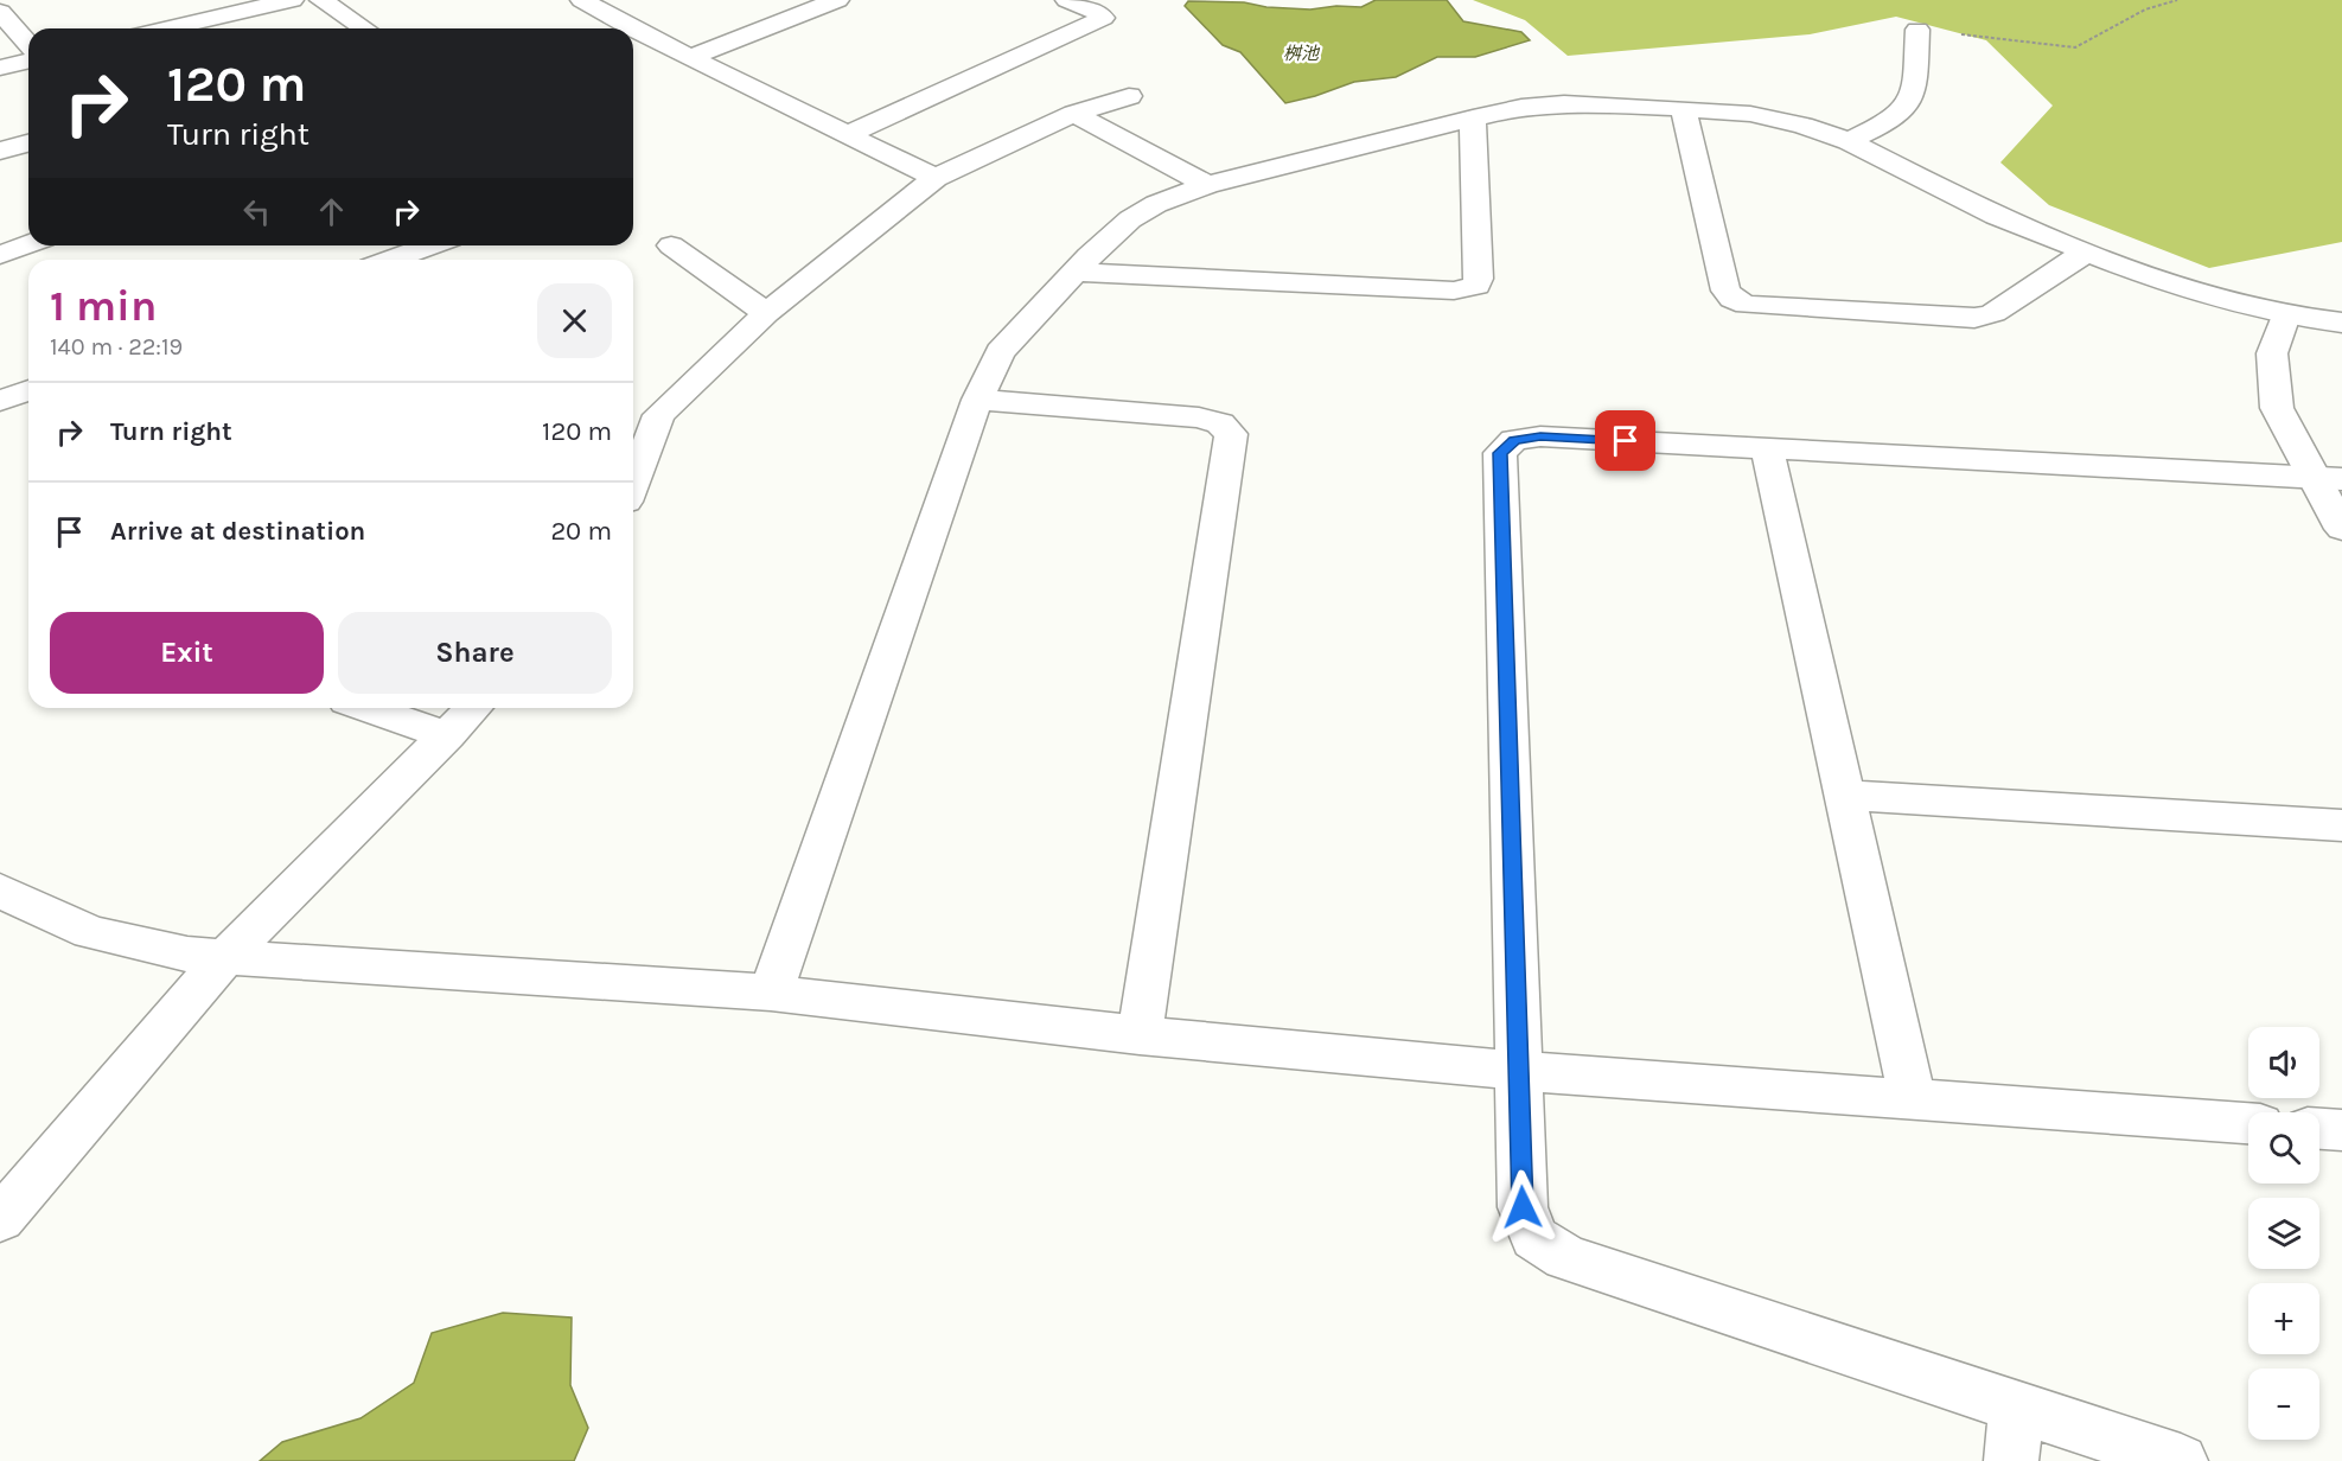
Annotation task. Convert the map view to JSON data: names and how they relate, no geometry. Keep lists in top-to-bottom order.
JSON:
{
  "water": ["桝池"],
  "page": {
    "turn": ["120 m", "Turn right"],
    "heading": ["1 min", "140 m · 22:19"],
    "list": [
      {
        "name": "Turn right",
        "value": "120 m"
      },
      {
        "name": "Arrive at destination",
        "value": "20 m"
      }
    ],
    "buttons": ["Exit", "Share"],
    "map_buttons": ["+", "−"]
  }
}
